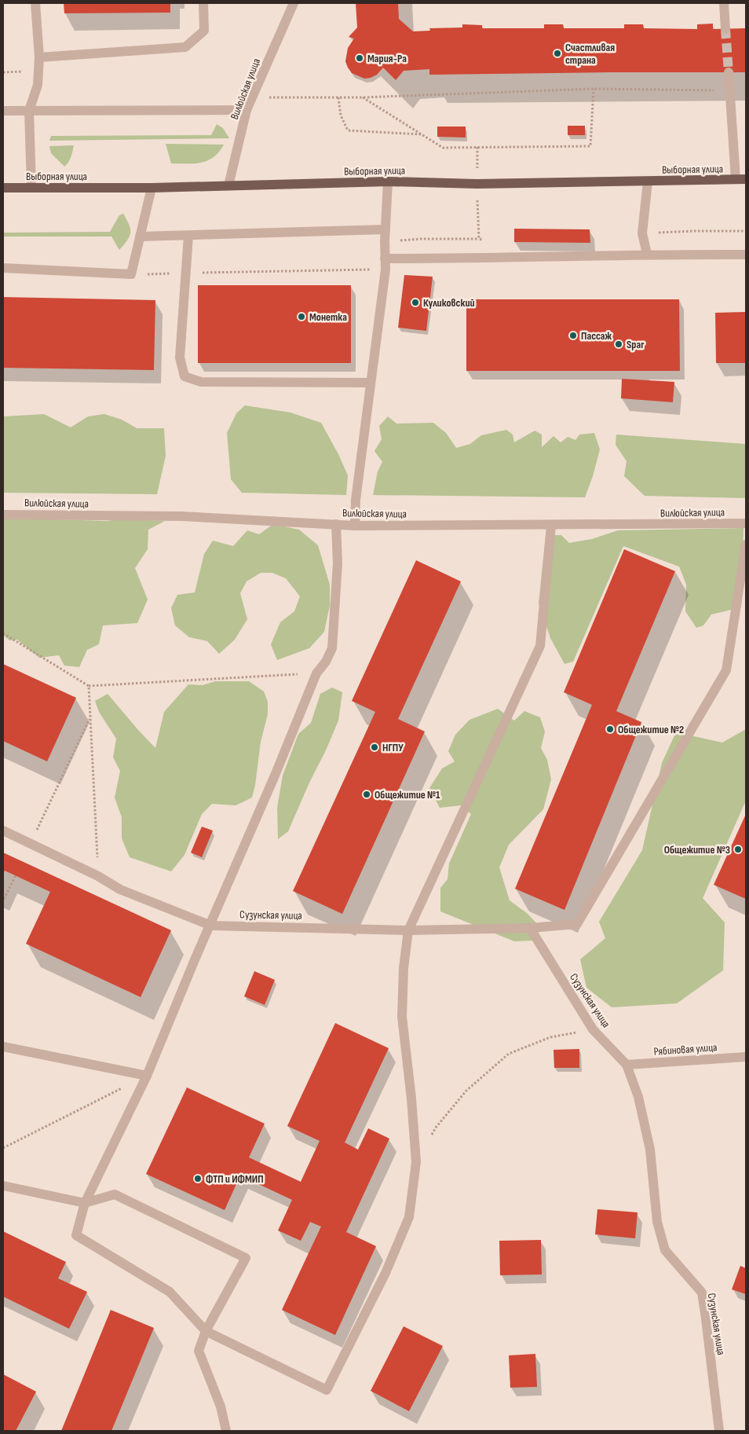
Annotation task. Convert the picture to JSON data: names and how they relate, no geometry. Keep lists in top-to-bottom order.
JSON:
{
  "streets": {
    "main road": ["Выборная улица"],
    "street": ["Вилюйская улица", "Сузунская улица", "Рябиновая улица"]
  },
  "crossings": [
    ["Вилюйская улица", "Выборная улица"],
    ["Сузунская улица", "Рябиновая улица"]
  ],
  "places": [
    "Счастливая страна",
    "Мария-Ра",
    "Куликовский",
    "Монетка",
    "Пассаж",
    "Spar",
    "Общежитие №2",
    "НГПУ",
    "Общежитие №1",
    "Общежитие №3",
    "ФТП и ИФМИП"
  ]
}
